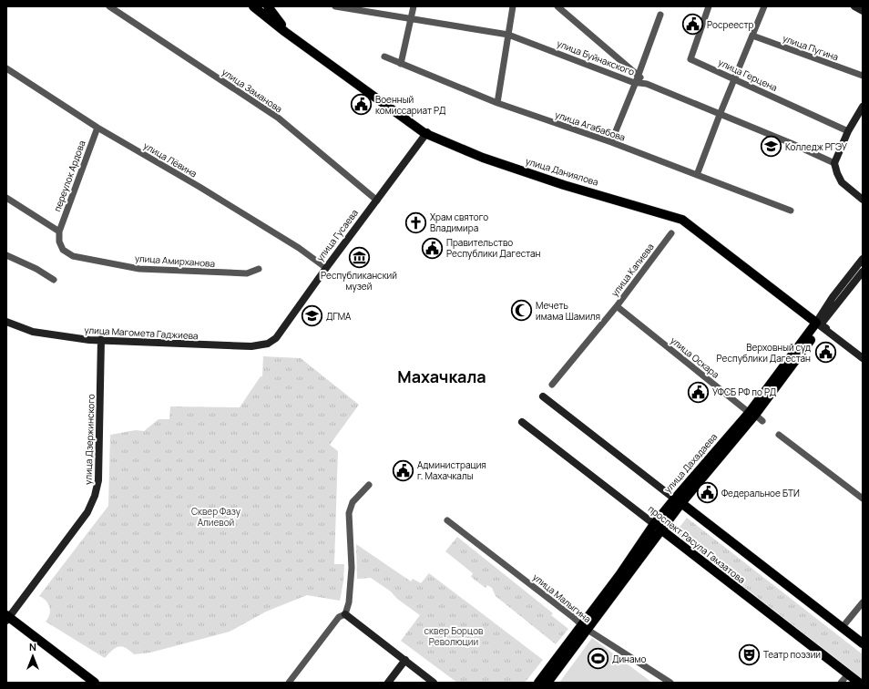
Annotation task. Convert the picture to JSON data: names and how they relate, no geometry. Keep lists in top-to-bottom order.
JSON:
{
  "streets": {
    "main road": ["улица Даниялова", "улица Дахадаева", "проспект Расула Гамзатова"],
    "street": [
      "улица Пугина",
      "улица Буйнакского",
      "улица Герцена",
      "улица Заманова",
      "улица Агабабова",
      "улица Лёвина",
      "переулок Ардова",
      "улица Гусаева",
      "улица Амирханова",
      "улица Капиева",
      "улица Магомета Гаджиева",
      "улица Оскара",
      "улица Дзержинского",
      "улица Малыгина"
    ]
  },
  "crossings": [
    ["улица Заманова", "улица Гусаева"],
    ["улица Лёвина", "переулок Ардова"],
    ["улица Лёвина", "улица Гусаева"],
    ["улица Даниялова", "улица Гусаева"],
    ["улица Даниялова", "улица Дахадаева"],
    ["переулок Ардова", "улица Амирханова"],
    ["улица Гусаева", "улица Магомета Гаджиева"],
    ["улица Капиева", "улица Оскара"],
    ["улица Магомета Гаджиева", "улица Дзержинского"],
    ["улица Оскара", "улица Дахадаева"],
    ["улица Дахадаева", "проспект Расула Гамзатова"],
    ["улица Дахадаева", "улица Малыгина"]
  ],
  "districts": ["Махачкала"],
  "parks": ["Сквер Фазу Алиевой", "сквер Борцов Революции"],
  "places": {
    "public building": [
      "Росреестр",
      "Военный комиссариат РД",
      "Правительство Республики Дагестан",
      "Верховный суд Республики Дагестан",
      "УФСБ РФ по РД",
      "Администрация г. Махачкалы",
      "Федеральное БТИ"
    ],
    "school or university": ["Колледж РГЭУ", "ДГМА"],
    "church": ["Храм святого Владимира"],
    "museum": ["Республиканский музей"],
    "mosque": ["Мечеть имама Шамиля"],
    "theatre": ["Театр поэзии"],
    "sports": ["Динамо"]
  },
  "north": "top"
}
